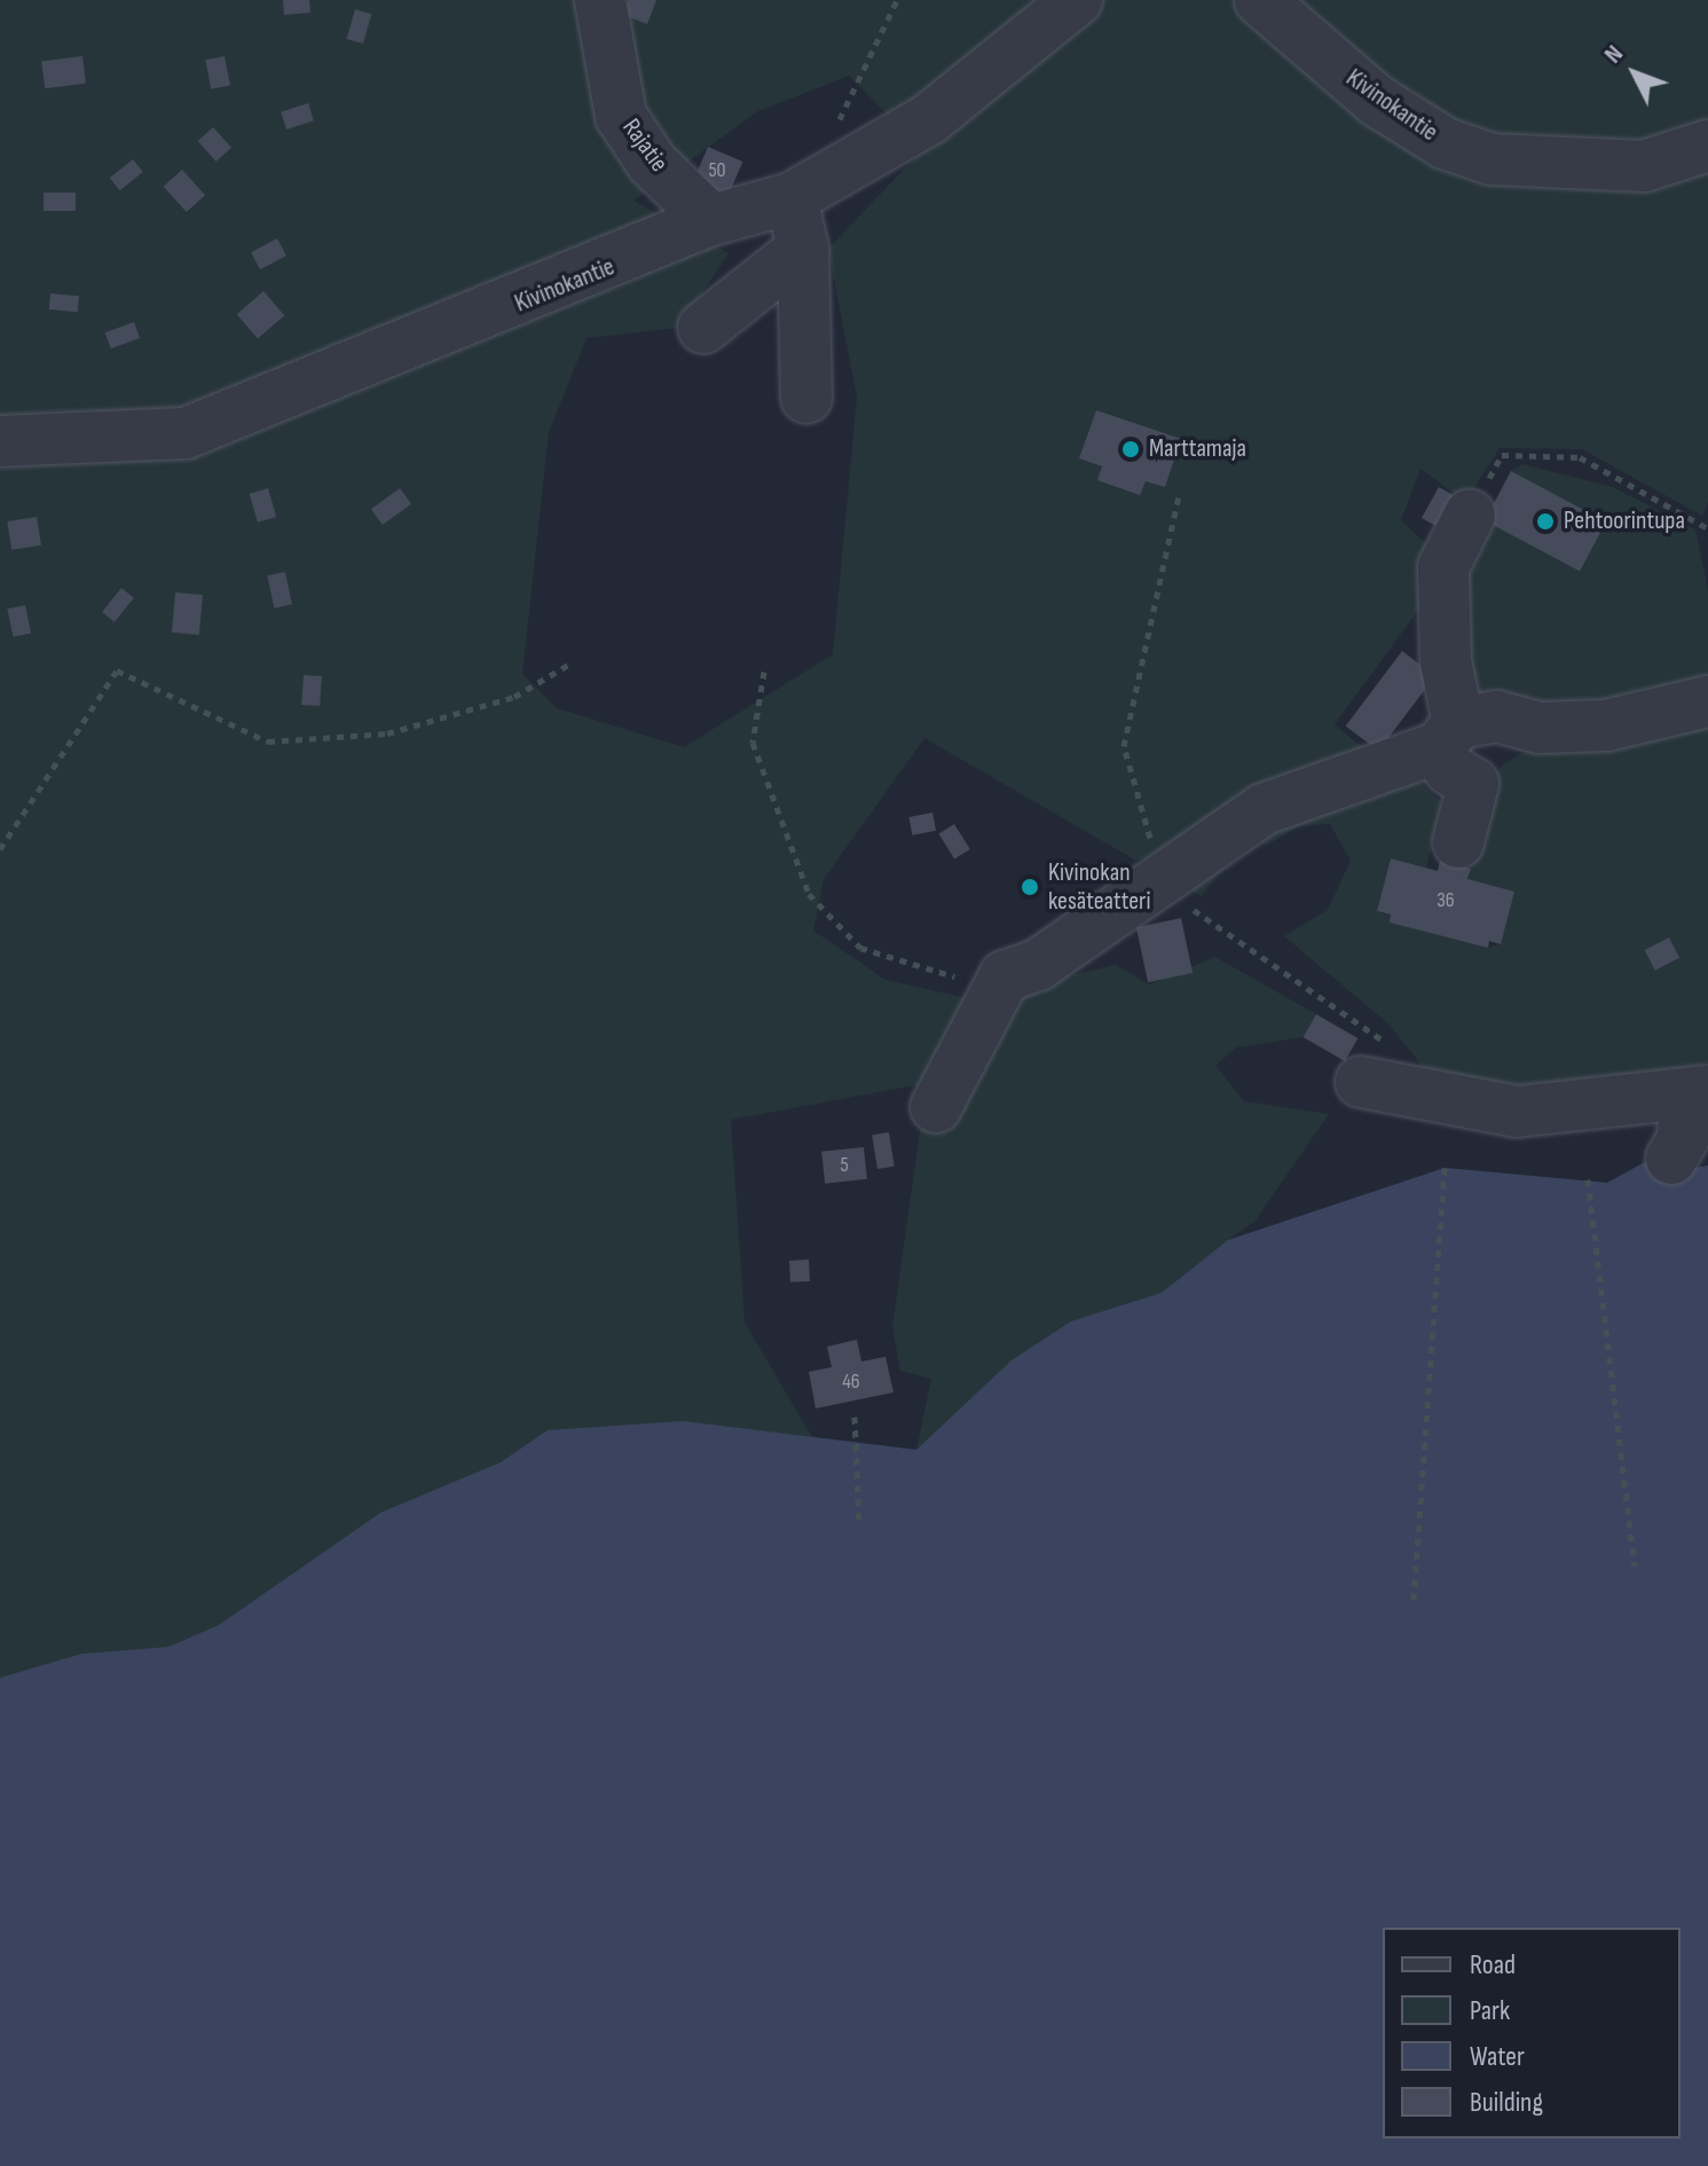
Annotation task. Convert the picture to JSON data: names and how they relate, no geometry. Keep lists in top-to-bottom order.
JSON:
{
  "streets": {
    "street": ["Kivinokantie", "Rajatie"]
  },
  "crossings": [
    ["Kivinokantie", "Rajatie"]
  ],
  "places": ["Marttamaja", "Pehtoorintupa", "Kivinokan kesäteatteri"],
  "house_numbers": [
    "50",
    "36",
    "5",
    "46"
  ],
  "legend": [
    "Road",
    "Park",
    "Water",
    "Building"
  ],
  "north": "top left"
}
